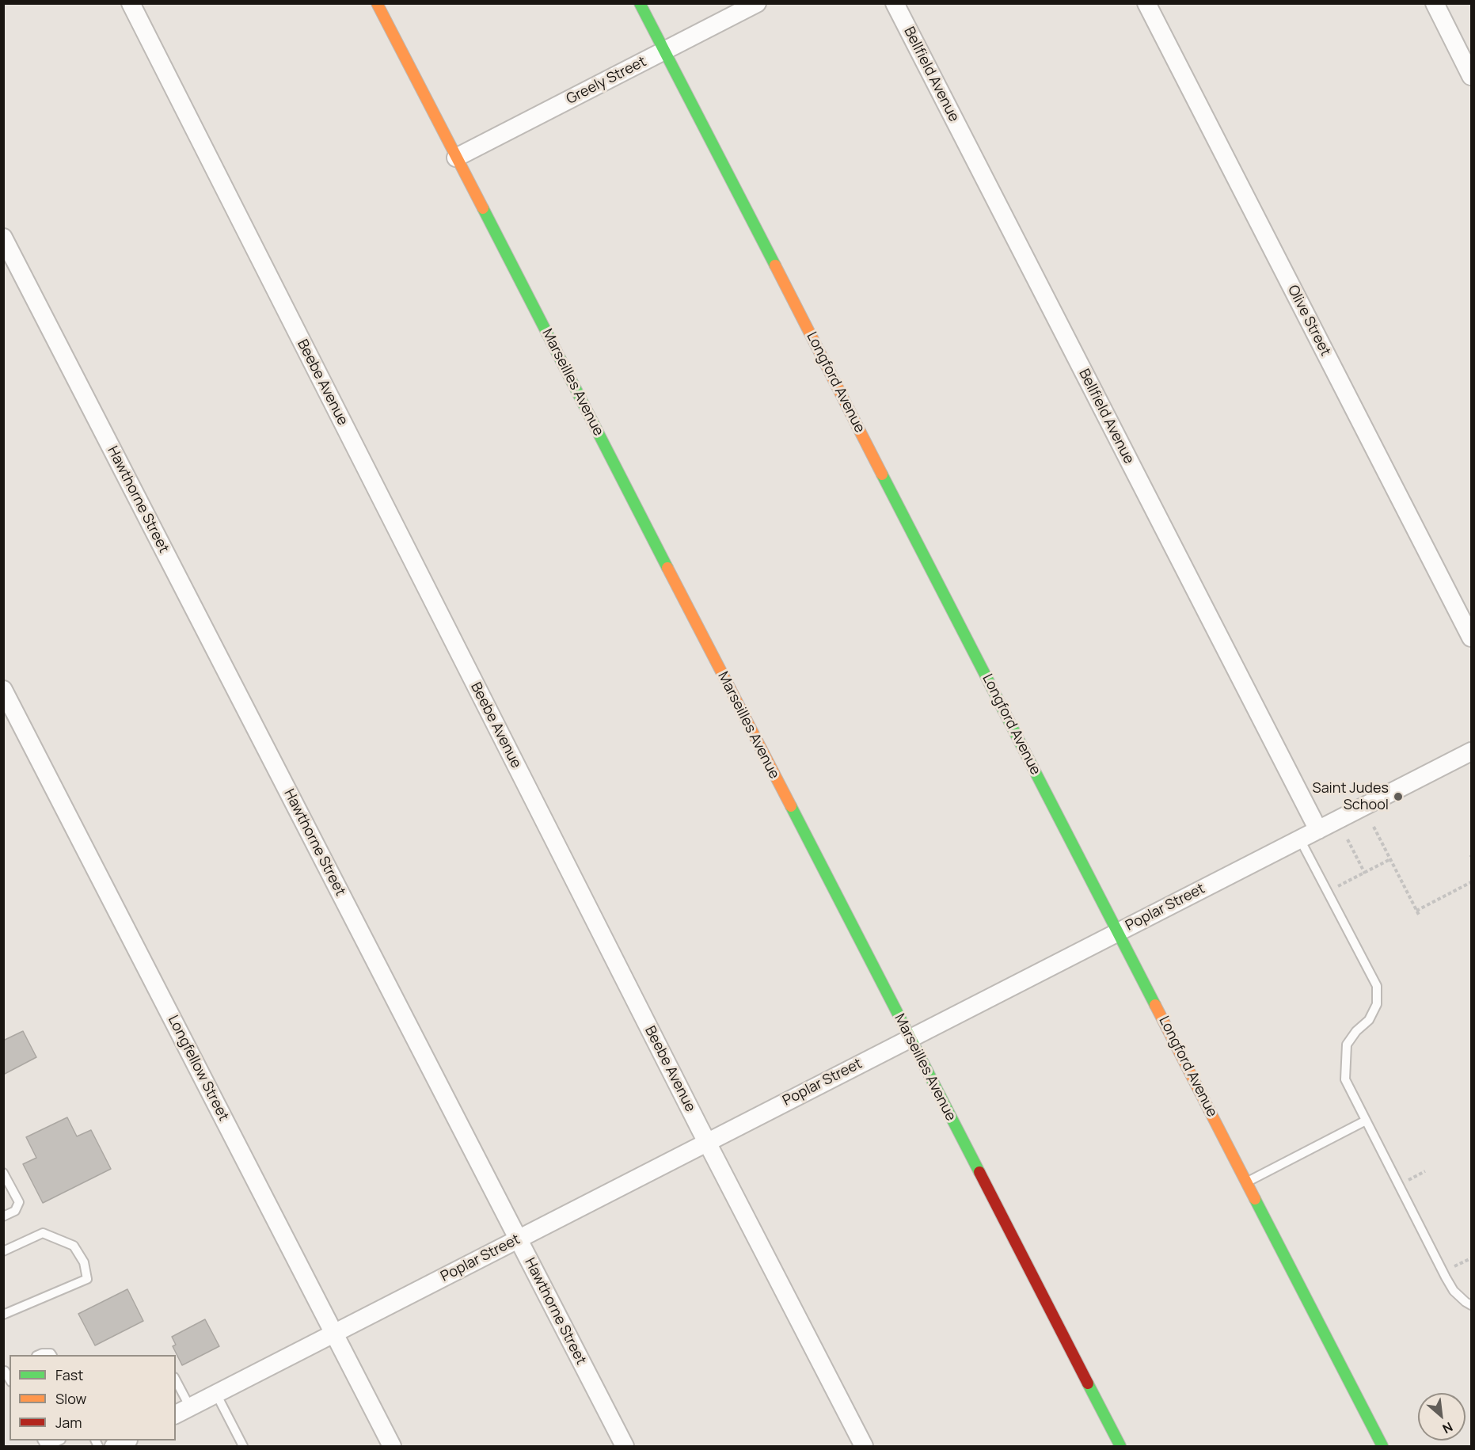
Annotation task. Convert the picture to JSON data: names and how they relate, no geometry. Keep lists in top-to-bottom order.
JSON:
{
  "streets": {
    "street": [
      "Bellfield Avenue",
      "Greely Street",
      "Olive Street",
      "Beebe Avenue",
      "Marseilles Avenue",
      "Longford Avenue",
      "Hawthorne Street",
      "Poplar Street",
      "Longfellow Street"
    ]
  },
  "crossings": [
    ["Bellfield Avenue", "Poplar Street"],
    ["Greely Street", "Marseilles Avenue"],
    ["Greely Street", "Longford Avenue"],
    ["Beebe Avenue", "Poplar Street"],
    ["Marseilles Avenue", "Poplar Street"],
    ["Longford Avenue", "Poplar Street"],
    ["Hawthorne Street", "Poplar Street"],
    ["Poplar Street", "Longfellow Street"]
  ],
  "places": ["Saint Judes School"],
  "legend": ["Fast", "Slow", "Jam"],
  "north": "bottom right"
}
